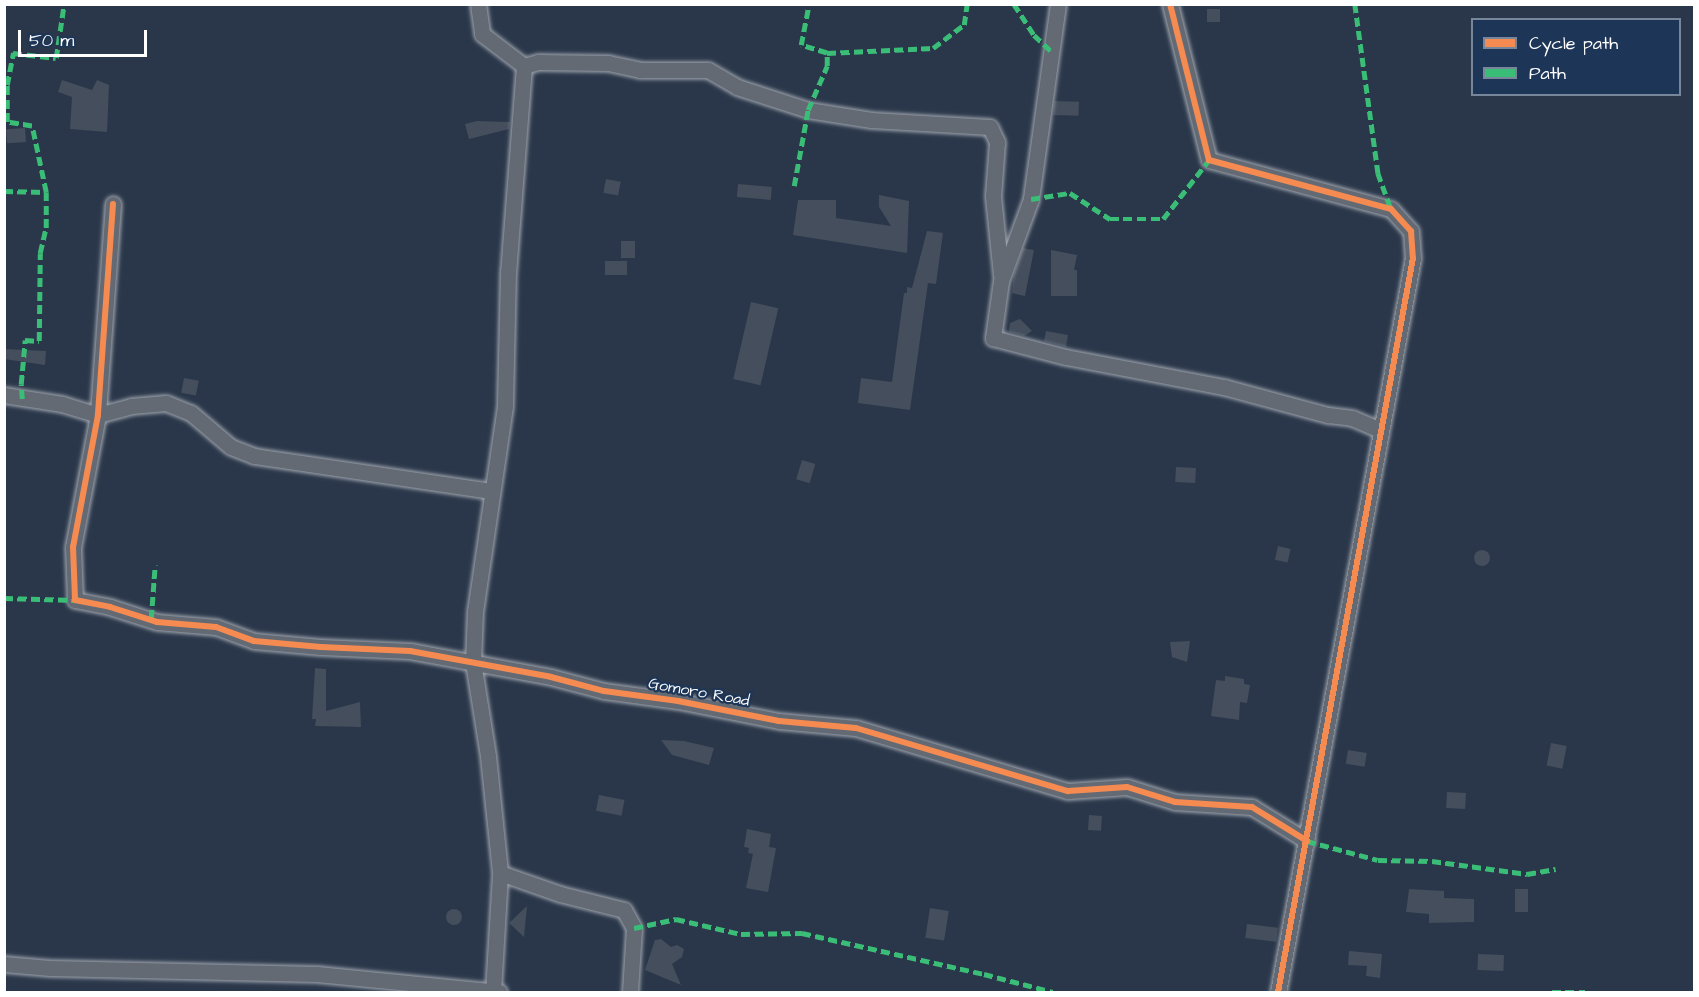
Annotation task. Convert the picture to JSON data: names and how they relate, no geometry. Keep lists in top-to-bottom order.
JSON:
{
  "streets": {
    "street": ["Gomoro Road"]
  },
  "legend": ["Cycle path", "Path"],
  "scale_bar": "50 m"
}
